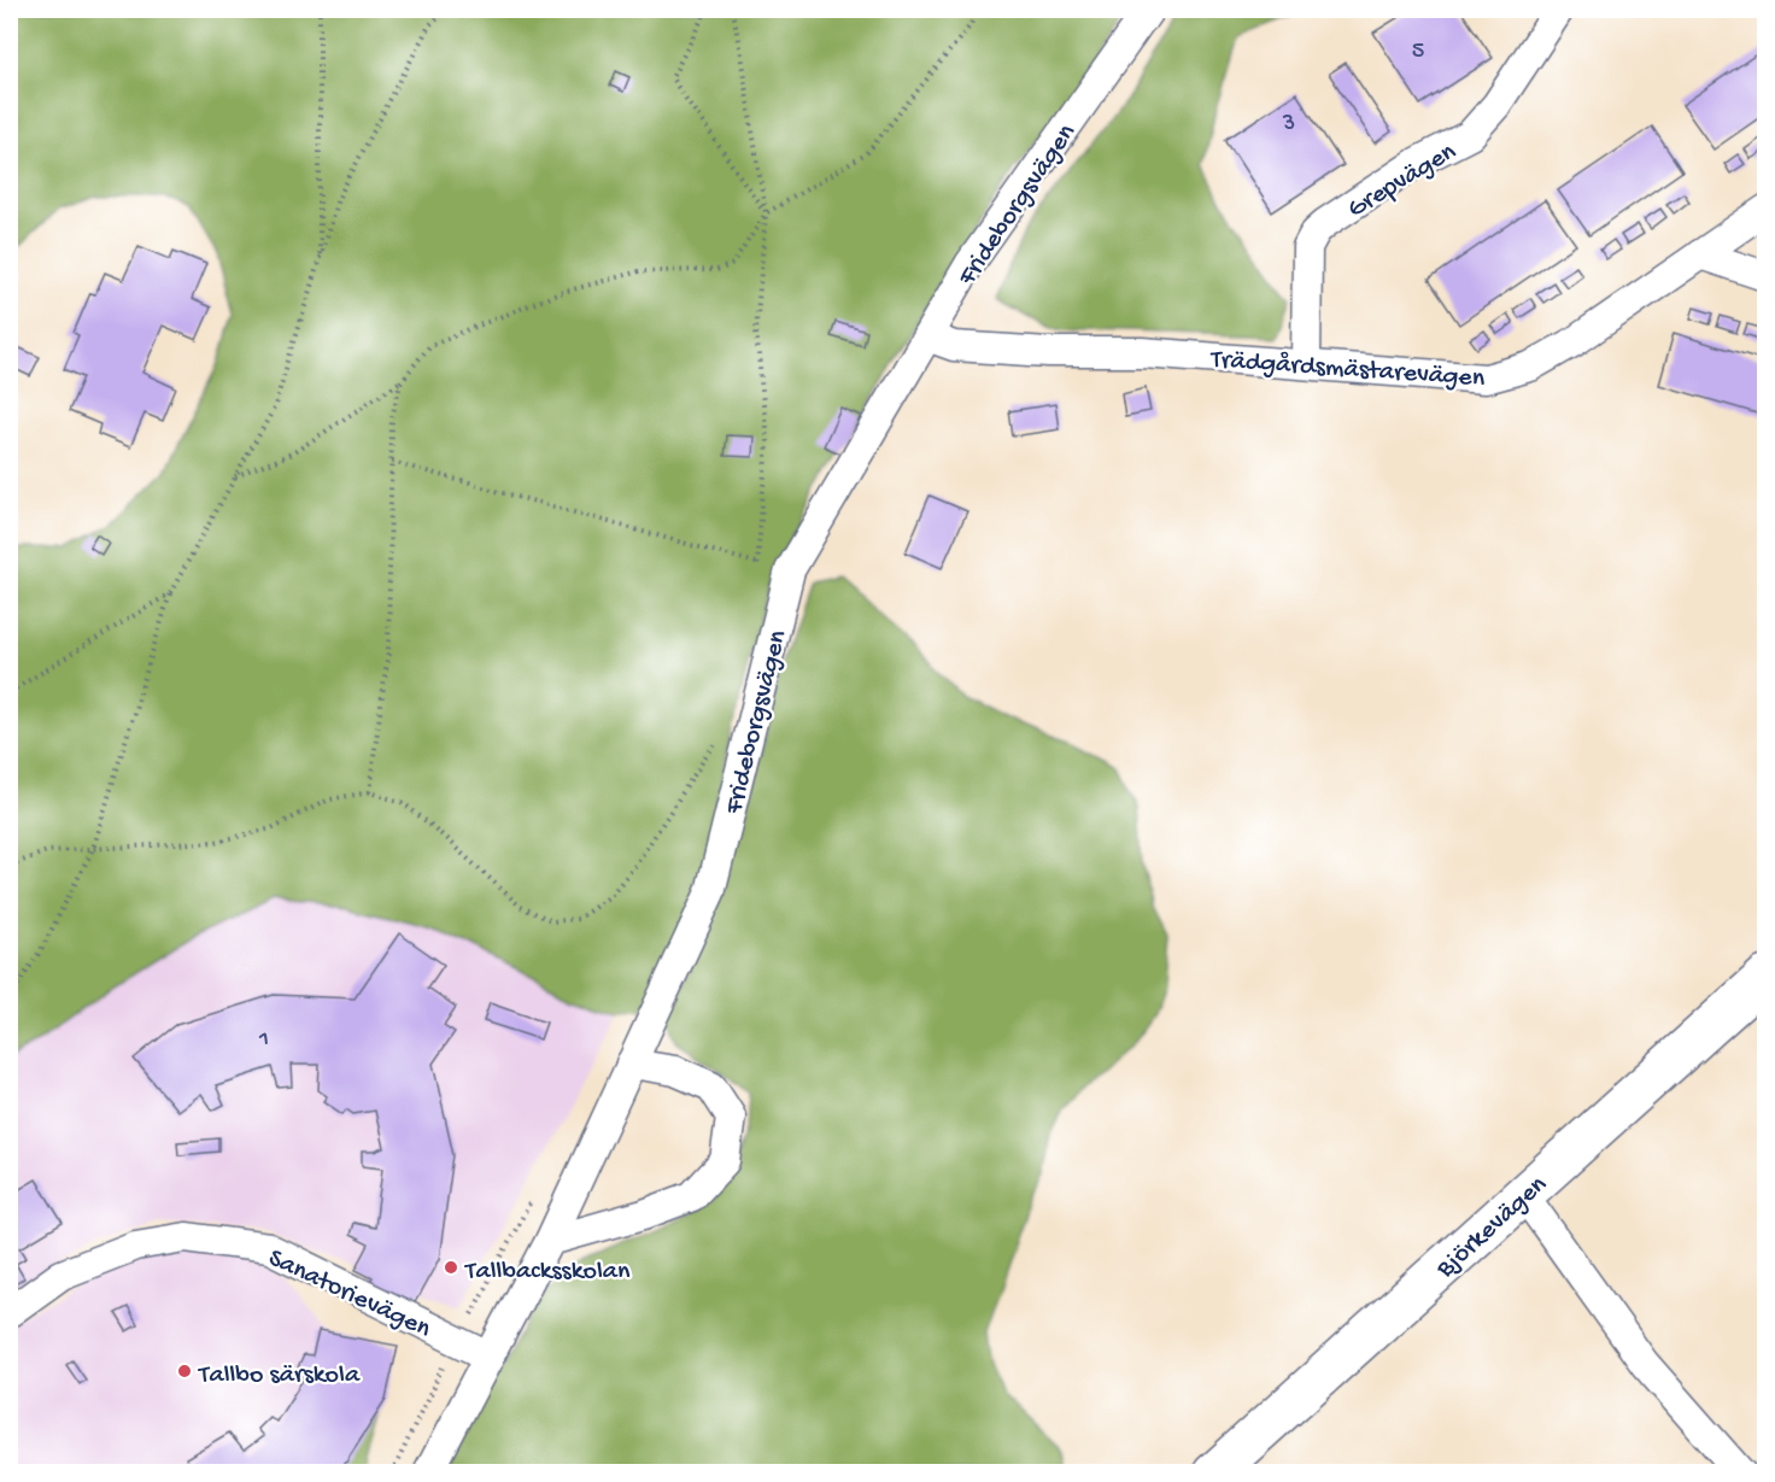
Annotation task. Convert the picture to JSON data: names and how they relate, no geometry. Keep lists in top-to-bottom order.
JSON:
{
  "streets": {
    "main road": ["Björkevägen"],
    "street": [
      "Grepvägen",
      "Frideborgsvägen",
      "Trädgårdsmästarevägen",
      "Sanatorievägen"
    ]
  },
  "crossings": [
    ["Grepvägen", "Trädgårdsmästarevägen"],
    ["Frideborgsvägen", "Trädgårdsmästarevägen"],
    ["Frideborgsvägen", "Sanatorievägen"]
  ],
  "places": ["Tallbacksskolan", "Tallbo särskola"],
  "house_numbers": ["5", "3", "1"]
}
